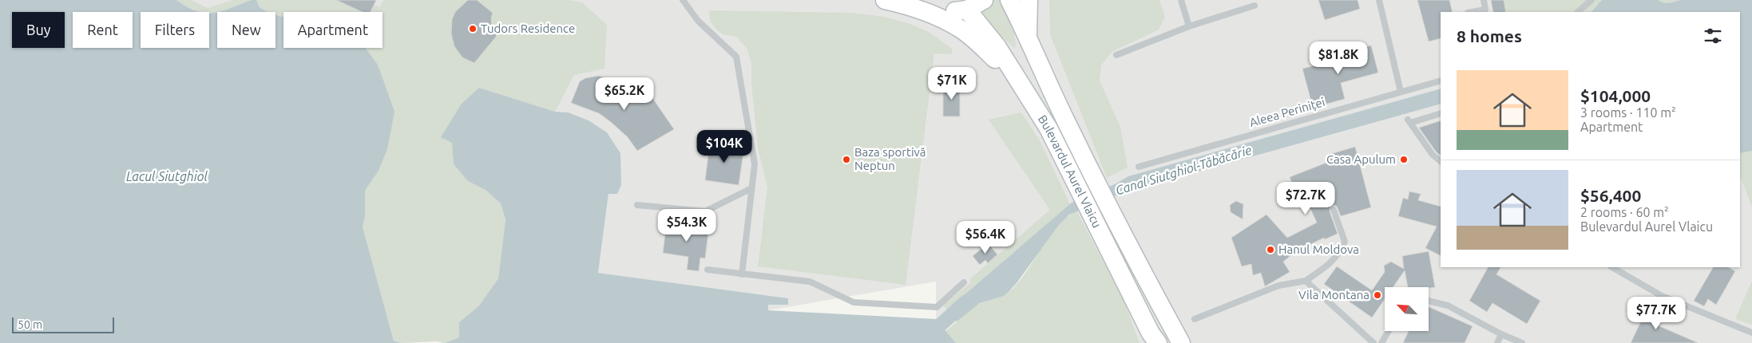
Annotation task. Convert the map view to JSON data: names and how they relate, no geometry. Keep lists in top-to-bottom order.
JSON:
{
  "streets": {
    "main road": ["Bulevardul Aurel Vlaicu"],
    "lane": ["Aleea Periniței"]
  },
  "water": ["Canal Siutghiol-Tăbăcărie", "Lacul Siutghiol"],
  "places": [
    "Tudors Residence",
    "Baza sportivă Neptun",
    "Casa Apulum",
    "Hanul Moldova",
    "Vila Montana"
  ],
  "scale_bar": "50 m",
  "north": "top left",
  "page": {
    "chip": [
      "Buy",
      "Rent",
      "Filters",
      "New",
      "Apartment"
    ],
    "heading": "8 homes",
    "price": [
      "$81.8K",
      "$71K",
      "$65.2K",
      "$104K",
      "$72.7K",
      "$54.3K",
      "$56.4K",
      "$77.7K"
    ],
    "list": [
      {
        "name": "$104,000",
        "note": "3 rooms · 110 m² · Apartment"
      },
      {
        "name": "$56,400",
        "note": "2 rooms · 60 m² · Bulevardul Aurel Vlaicu"
      }
    ],
    "scale": "50 m"
  }
}
